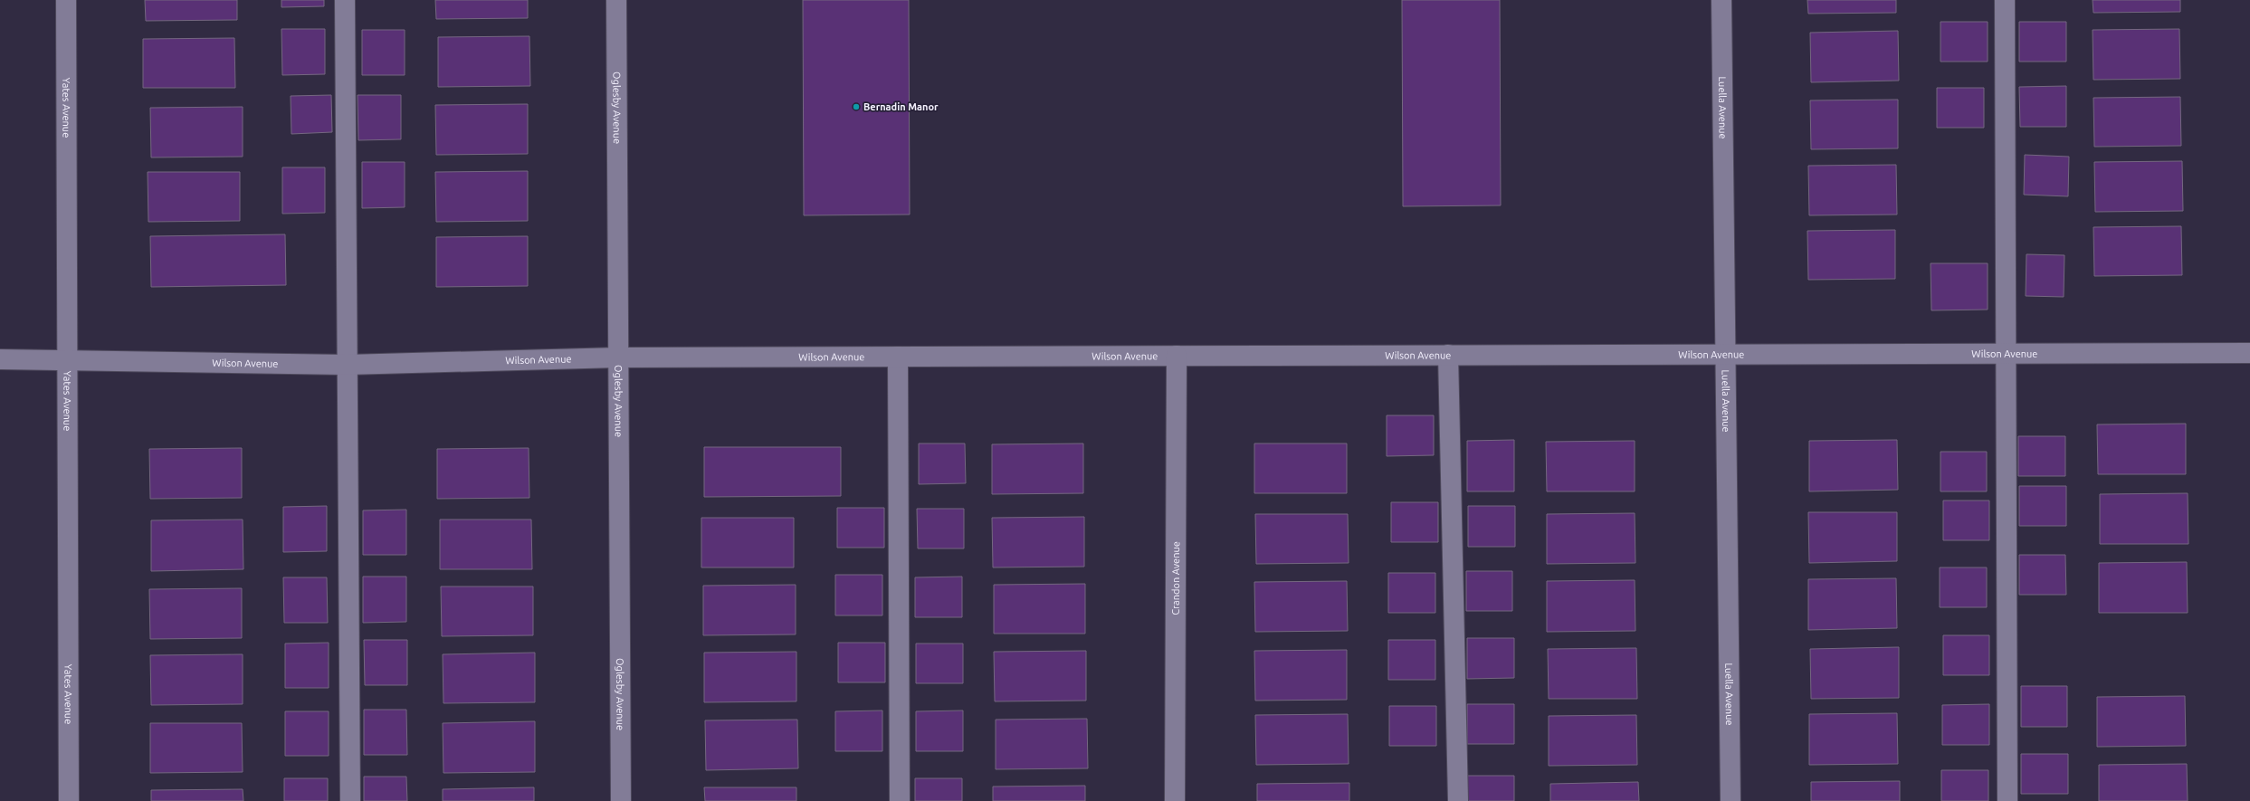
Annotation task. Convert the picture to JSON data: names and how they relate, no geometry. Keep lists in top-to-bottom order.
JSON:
{
  "streets": {
    "street": [
      "Yates Avenue",
      "Oglesby Avenue",
      "Luella Avenue",
      "Wilson Avenue",
      "Crandon Avenue"
    ]
  },
  "crossings": [
    ["Yates Avenue", "Wilson Avenue"],
    ["Oglesby Avenue", "Wilson Avenue"],
    ["Luella Avenue", "Wilson Avenue"],
    ["Wilson Avenue", "Crandon Avenue"]
  ],
  "places": ["Bernadin Manor"]
}
